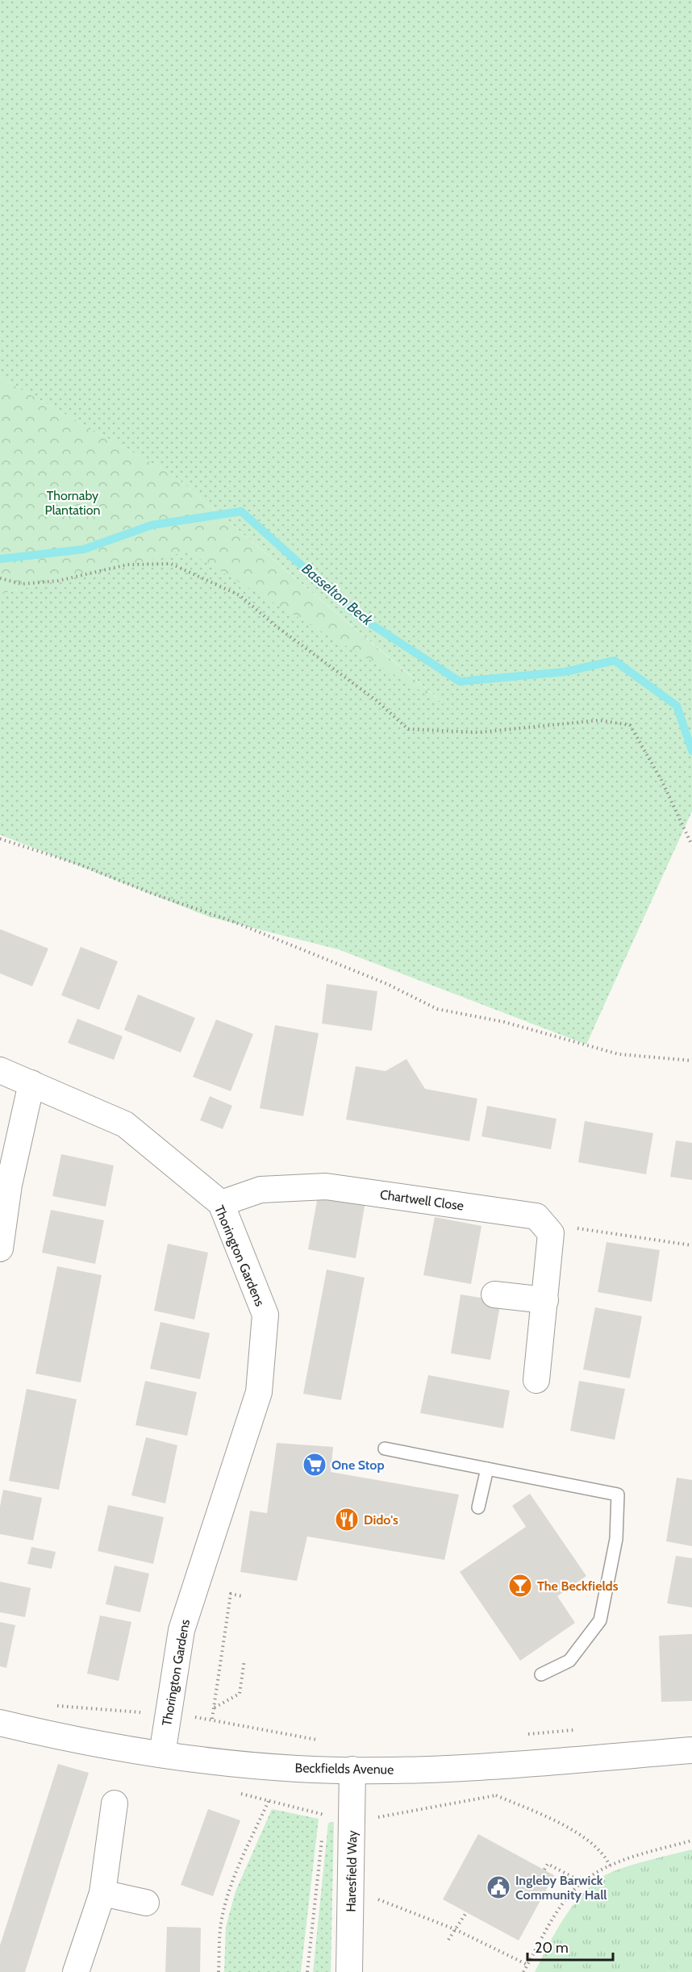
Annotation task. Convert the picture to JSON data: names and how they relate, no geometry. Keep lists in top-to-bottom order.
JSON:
{
  "streets": {
    "street": [
      "Chartwell Close",
      "Thorington Gardens",
      "Beckfields Avenue",
      "Haresfield Way"
    ]
  },
  "crossings": [
    ["Chartwell Close", "Thorington Gardens"],
    ["Thorington Gardens", "Beckfields Avenue"],
    ["Beckfields Avenue", "Haresfield Way"]
  ],
  "water": ["Basselton Beck"],
  "parks": ["Thornaby Plantation"],
  "places": {
    "supermarket": ["One Stop"],
    "restaurant": ["Dido's"],
    "bar": ["The Beckfields"],
    "public building": ["Ingleby Barwick Community Hall"]
  },
  "scale_bar": "20 m"
}
